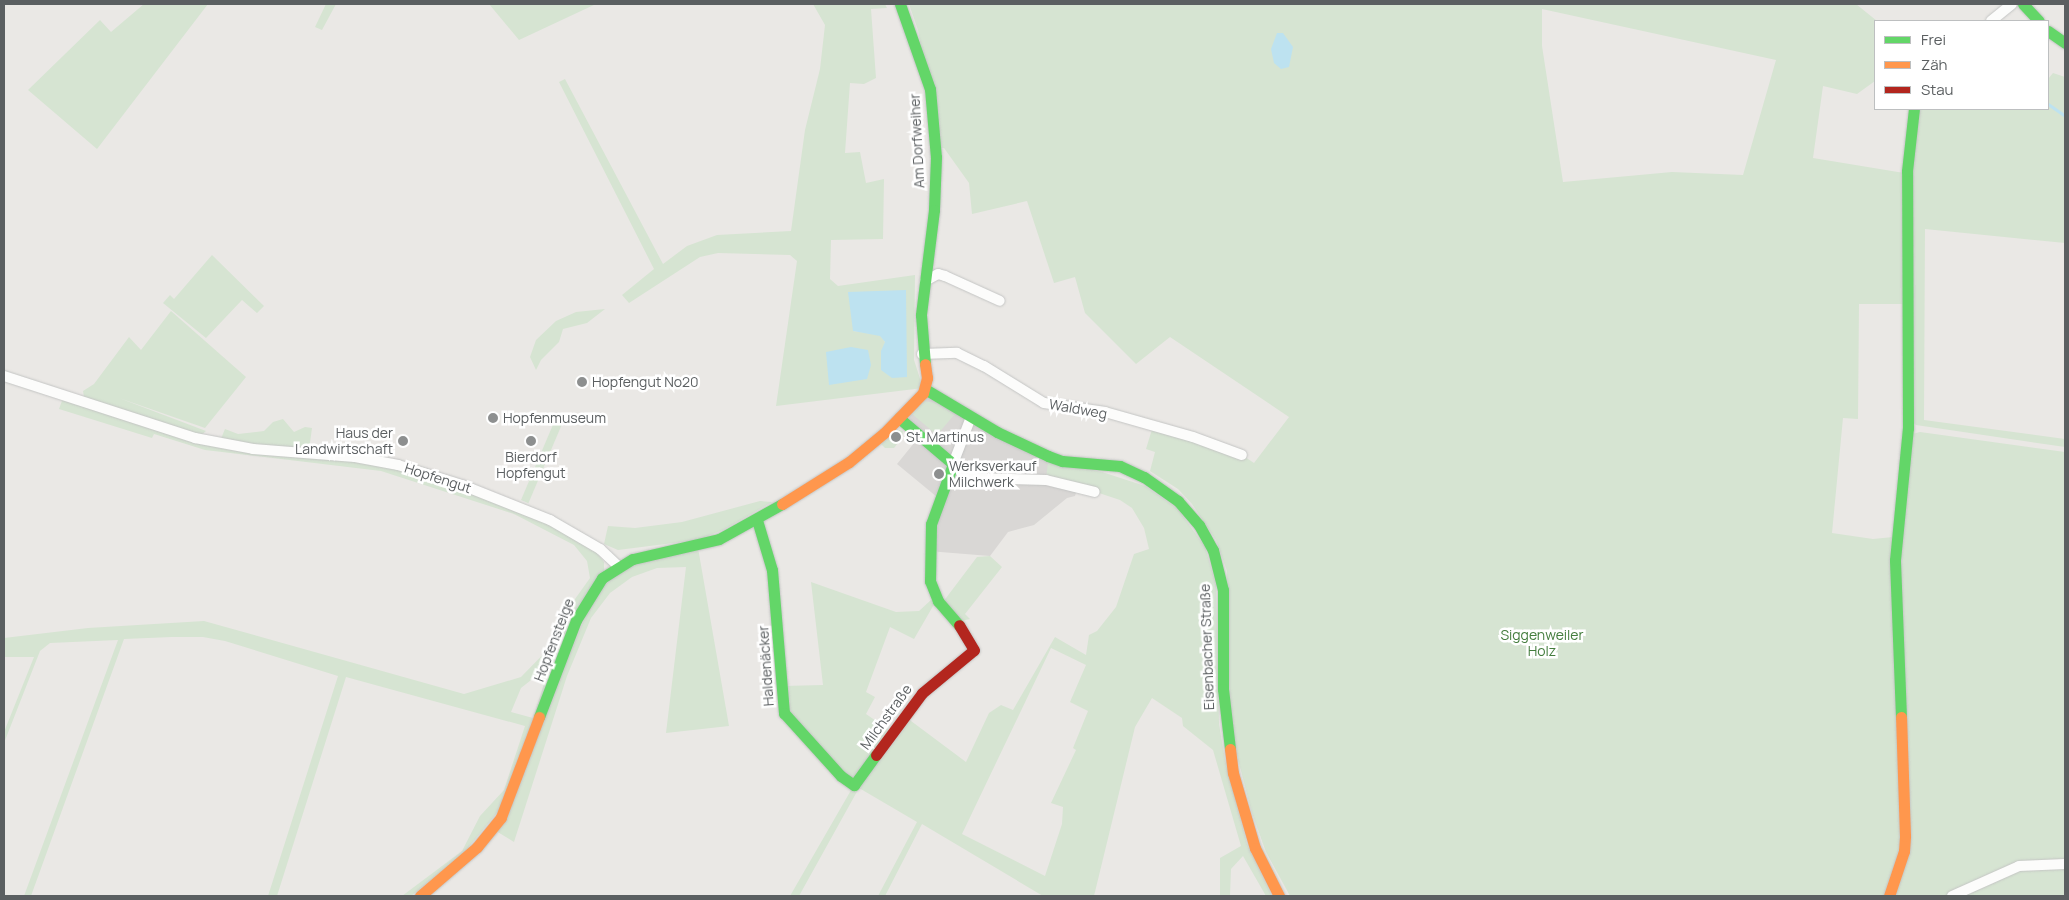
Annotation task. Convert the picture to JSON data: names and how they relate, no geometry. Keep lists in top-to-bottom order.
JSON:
{
  "streets": {
    "street": [
      "Am Dorfweiher",
      "Waldweg",
      "Hopfengut",
      "Hopfensteige",
      "Eisenbacher Straße",
      "Haldenäcker",
      "Milchstraße"
    ]
  },
  "crossings": [
    ["Am Dorfweiher", "Waldweg"],
    ["Am Dorfweiher", "Hopfensteige"],
    ["Am Dorfweiher", "Eisenbacher Straße"],
    ["Hopfengut", "Hopfensteige"],
    ["Hopfensteige", "Eisenbacher Straße"],
    ["Hopfensteige", "Haldenäcker"],
    ["Haldenäcker", "Milchstraße"]
  ],
  "parks": ["Siggenweiler Holz"],
  "places": [
    "Hopfengut No20",
    "Hopfenmuseum",
    "St. Martinus",
    "Haus der Landwirtschaft",
    "Bierdorf Hopfengut",
    "Werksverkauf Milchwerk"
  ],
  "legend": ["Frei", "Zäh", "Stau"]
}
